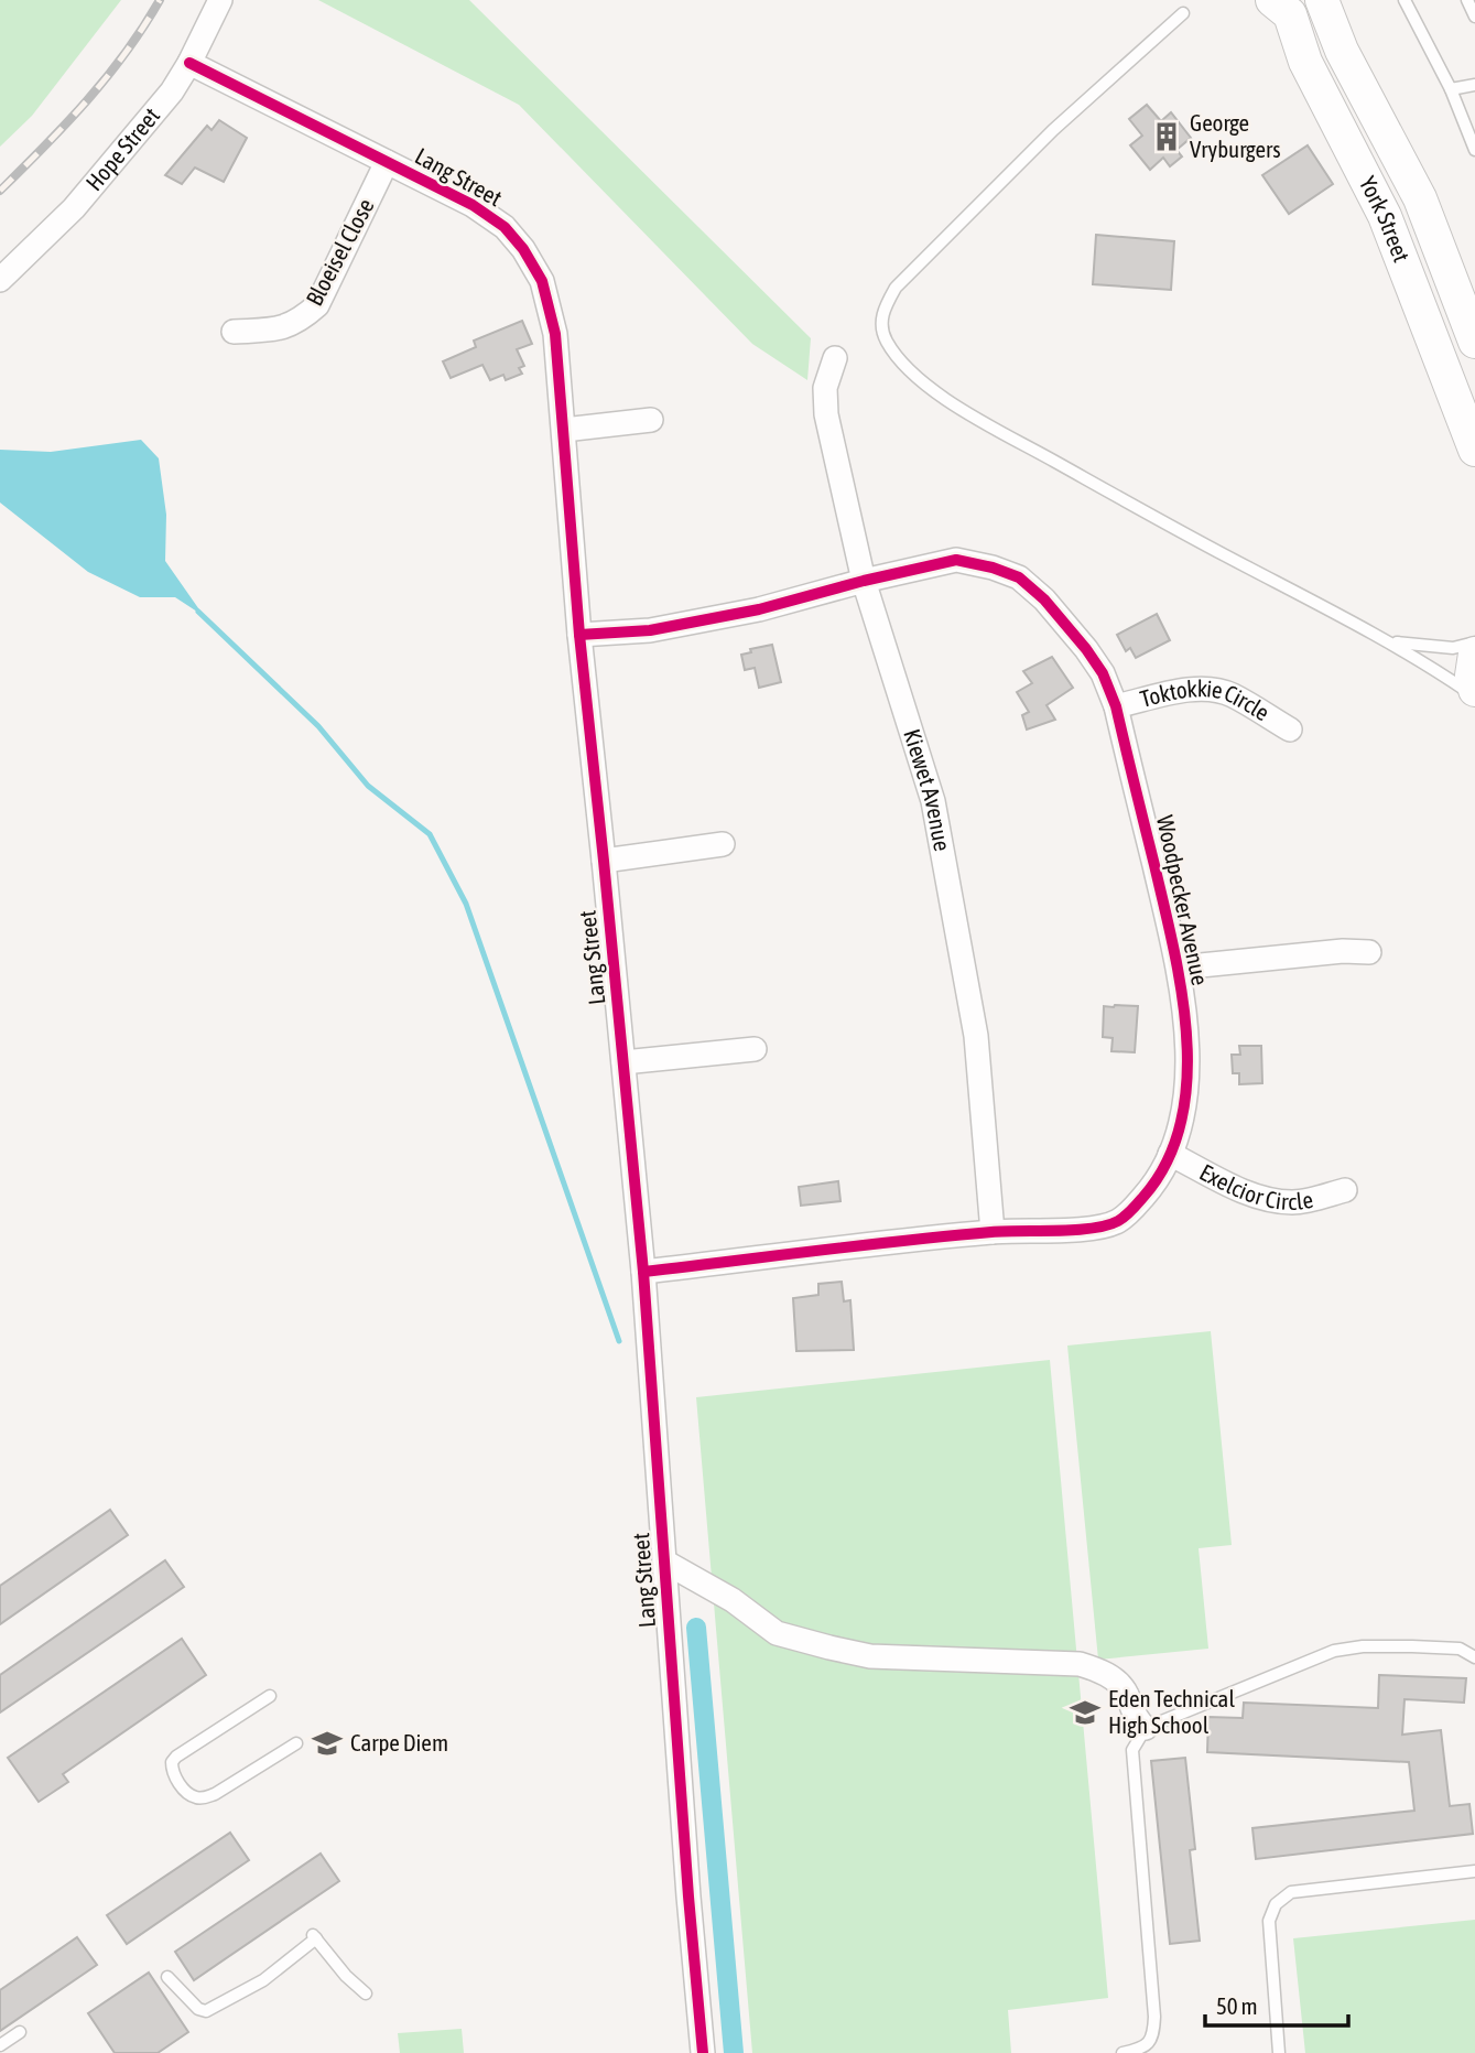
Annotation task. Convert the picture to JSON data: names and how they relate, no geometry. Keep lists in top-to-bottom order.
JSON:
{
  "streets": {
    "main road": ["York Street"],
    "street": [
      "Hope Street",
      "Lang Street",
      "Bloeisel Close",
      "Toktokkie Circle",
      "Kiewet Avenue",
      "Woodpecker Avenue",
      "Exelcior Circle"
    ]
  },
  "crossings": [
    ["Hope Street", "Lang Street"],
    ["Lang Street", "Bloeisel Close"],
    ["Lang Street", "Woodpecker Avenue"],
    ["Toktokkie Circle", "Woodpecker Avenue"],
    ["Kiewet Avenue", "Woodpecker Avenue"],
    ["Woodpecker Avenue", "Exelcior Circle"]
  ],
  "places": {
    "building": ["George Vryburgers"],
    "school or university": ["Eden Technical High School", "Carpe Diem"]
  },
  "scale_bar": "50 m"
}
